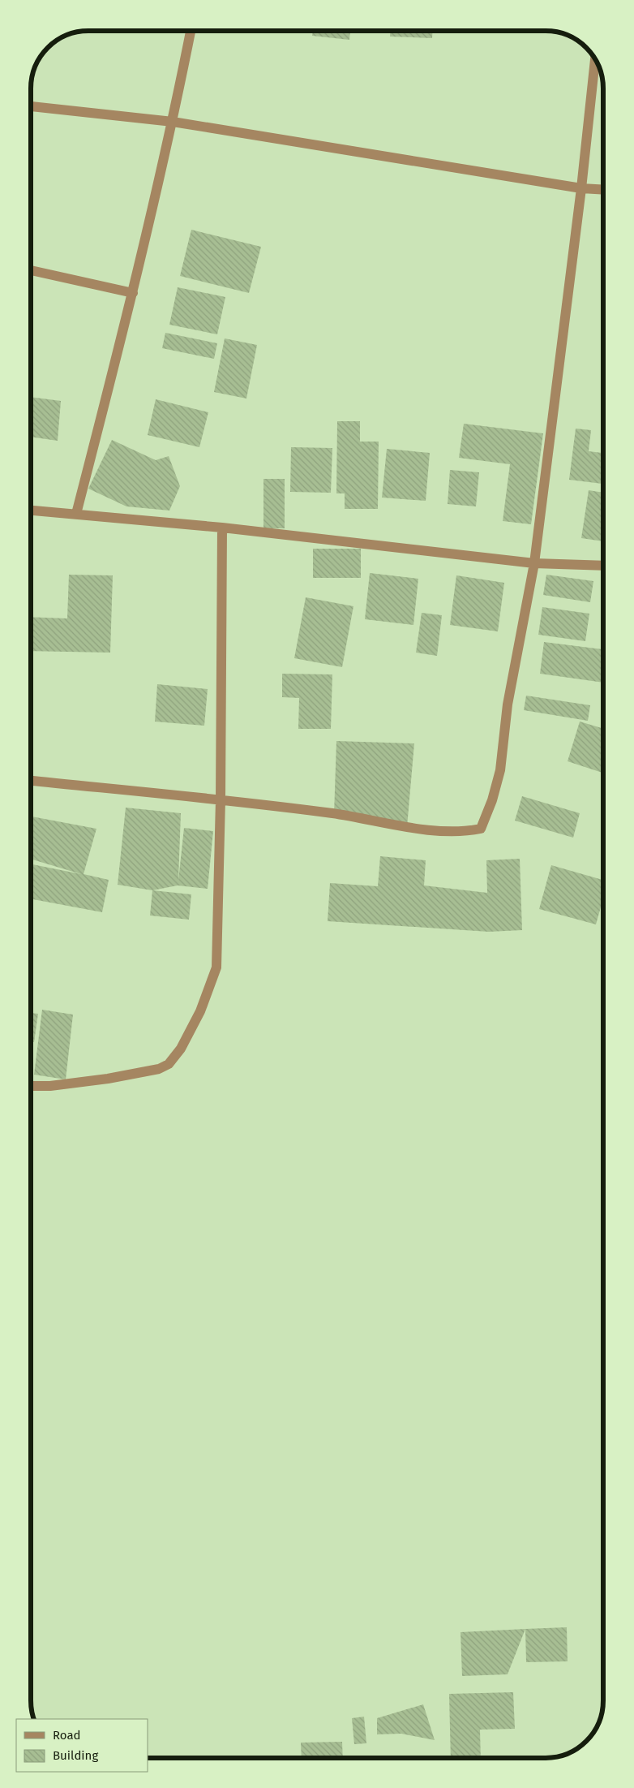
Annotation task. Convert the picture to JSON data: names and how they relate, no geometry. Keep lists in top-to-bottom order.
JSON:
{
  "legend": ["Road", "Building"]
}
